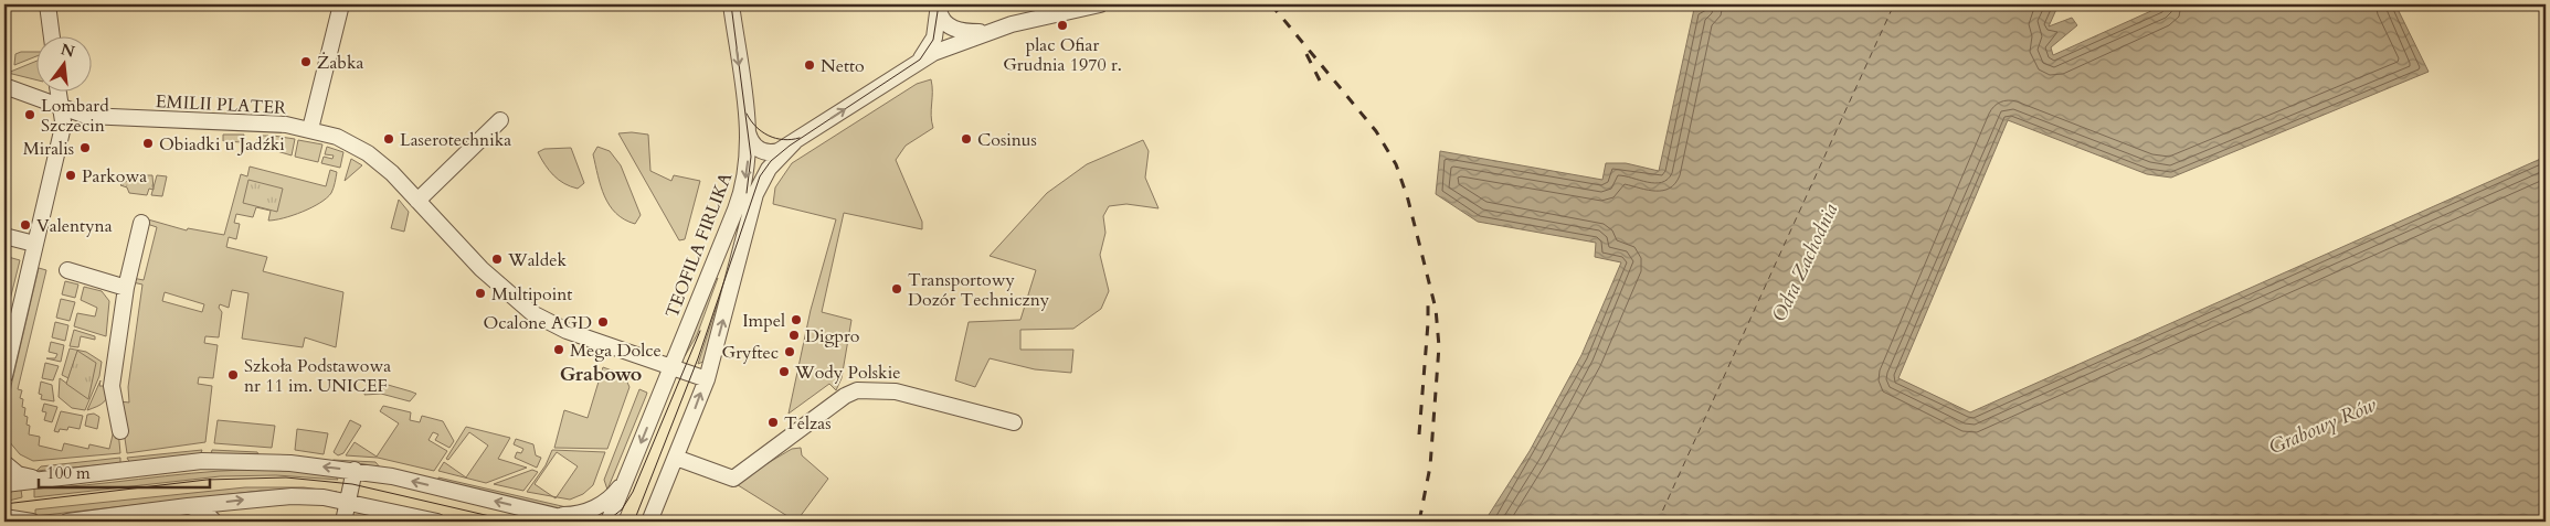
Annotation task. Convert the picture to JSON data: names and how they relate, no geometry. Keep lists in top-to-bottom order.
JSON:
{
  "streets": {
    "street": ["EMILII PLATER", "TEOFILA FIRLIKA"]
  },
  "crossings": [
    ["EMILII PLATER", "TEOFILA FIRLIKA"]
  ],
  "districts": ["Grabowo"],
  "water": ["Odra Zachodnia", "Grabowy Rów"],
  "places": [
    "plac Ofiar Grudnia 1970 r.",
    "Żabka",
    "Netto",
    "Lombard Szczecin",
    "Laserotechnika",
    "Cosinus",
    "Obiadki u Jadźki",
    "Miralis",
    "Parkowa",
    "Valentyna",
    "Waldek",
    "Transportowy Dozór Techniczny",
    "Multipoint",
    "Impel",
    "Ocalone AGD",
    "Digpro",
    "Mega Dolce",
    "Gryftec",
    "Wody Polskie",
    "Szkoła Podstawowa nr 11 im. UNICEF",
    "Telzas"
  ],
  "scale_bar": "100 m",
  "north": "top"
}
